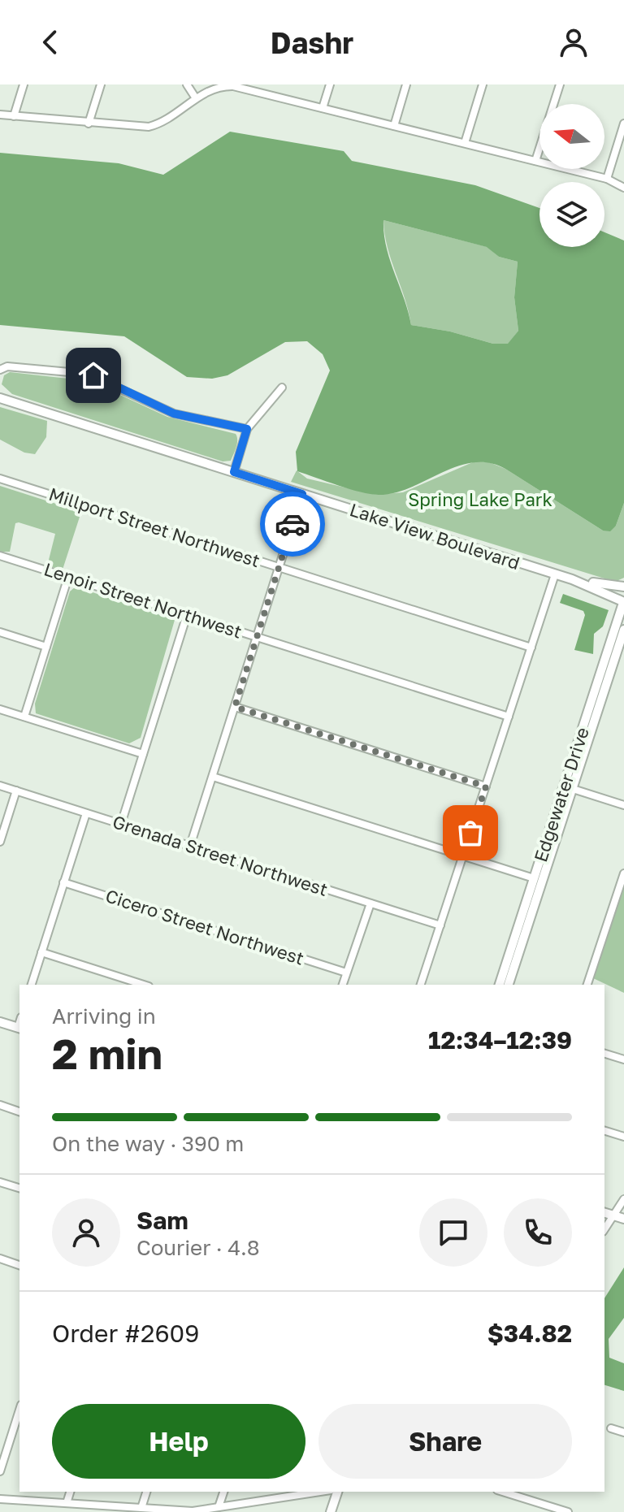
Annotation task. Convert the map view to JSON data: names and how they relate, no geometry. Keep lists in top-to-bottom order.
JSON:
{
  "streets": {
    "street": [
      "Millport Street Northwest",
      "Lake View Boulevard",
      "Lenoir Street Northwest",
      "Edgewater Drive",
      "Grenada Street Northwest",
      "Cicero Street Northwest"
    ]
  },
  "crossings": [
    ["Lake View Boulevard", "Edgewater Drive"]
  ],
  "parks": ["Spring Lake Park"],
  "north": "left",
  "page": {
    "header": "Dashr",
    "heading": ["2 min", "Arriving in", "12:34–12:39"],
    "panel": [
      "Sam",
      "Courier · 4.8",
      "Order #2609",
      "$34.82"
    ],
    "bar": "On the way · 390 m",
    "buttons": ["Help", "Share"]
  }
}
